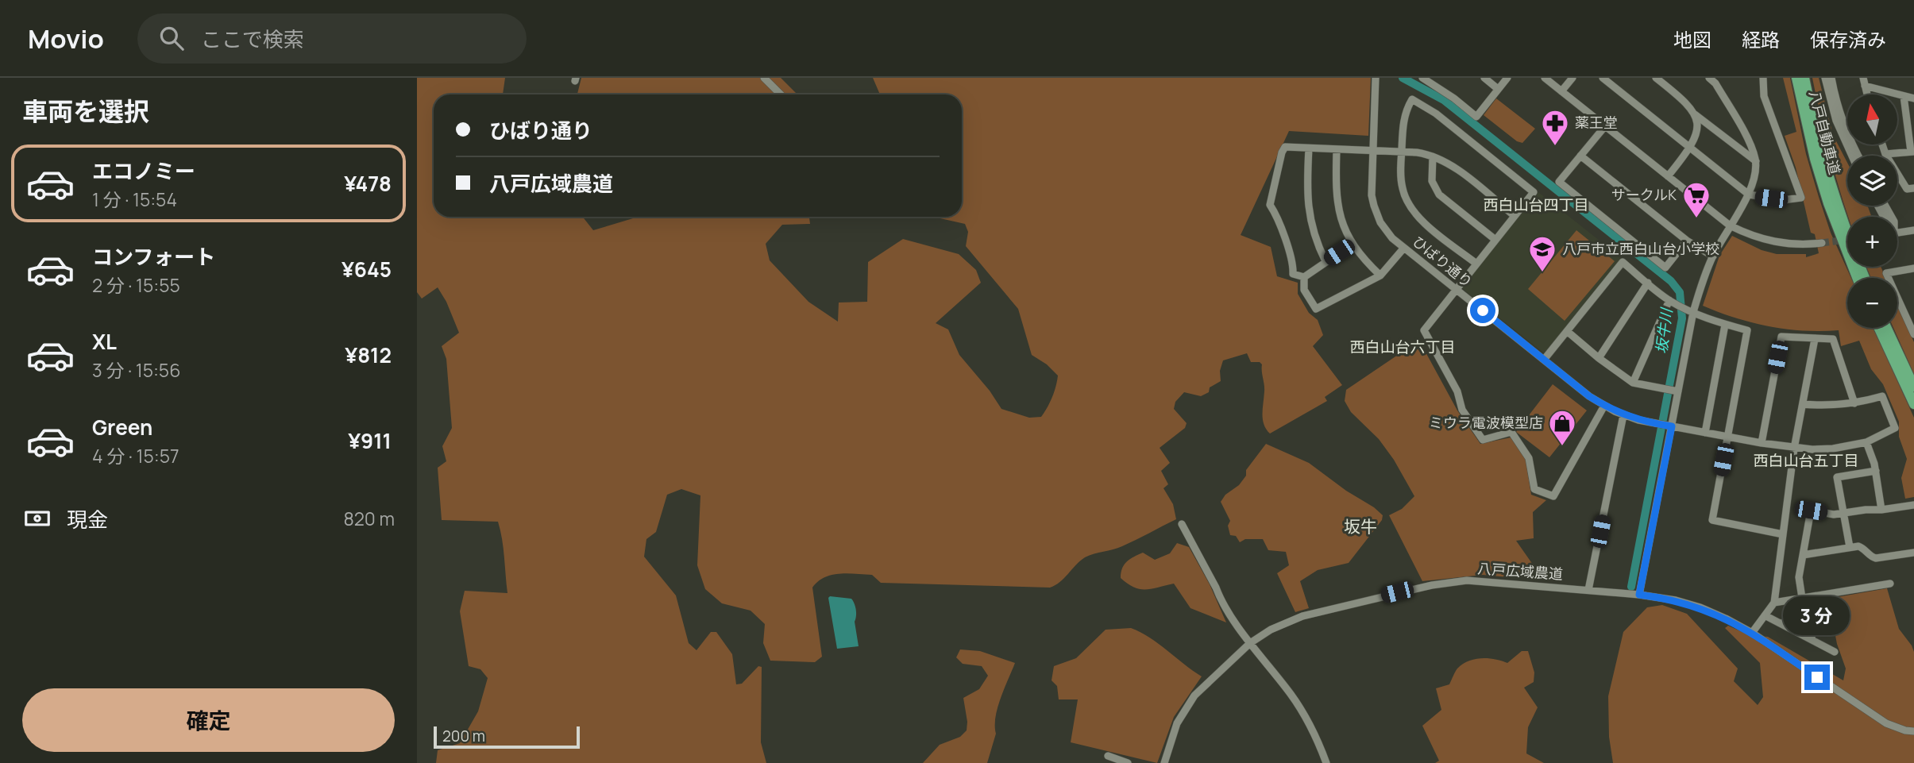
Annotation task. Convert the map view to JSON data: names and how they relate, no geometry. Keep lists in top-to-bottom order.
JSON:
{
  "streets": {
    "highway": ["八戸自動車道"],
    "street": ["ひばり通り", "八戸広域農道"]
  },
  "districts": [
    "西白山台四丁目",
    "西白山台六丁目",
    "西白山台五丁目",
    "坂牛"
  ],
  "water": ["坂牛川"],
  "places": {
    "pharmacy": ["薬王堂"],
    "supermarket": ["サークルK"],
    "school or university": ["八戸市立西白山台小学校"],
    "shop": ["ミウラ電波模型店"]
  },
  "scale_bar": "200 m",
  "north": "top",
  "page": {
    "header": "Movio",
    "search": "ここで検索",
    "nav": ["地図", "経路", "保存済み"],
    "heading": "車両を選択",
    "map_buttons": ["+", "−"],
    "banner": ["ひばり通り", "八戸広域農道"],
    "list": [
      {
        "name": "エコノミー",
        "note": "1 分 · 15:54",
        "value": "¥478"
      },
      {
        "name": "コンフォート",
        "note": "2 分 · 15:55",
        "value": "¥645"
      },
      {
        "name": "XL",
        "note": "3 分 · 15:56",
        "value": "¥812"
      },
      {
        "name": "Green",
        "note": "4 分 · 15:57",
        "value": "¥911"
      }
    ],
    "pay": ["現金", "820 m"],
    "bubble": "3 分",
    "buttons": "確定",
    "scale": "200 m"
  }
}
